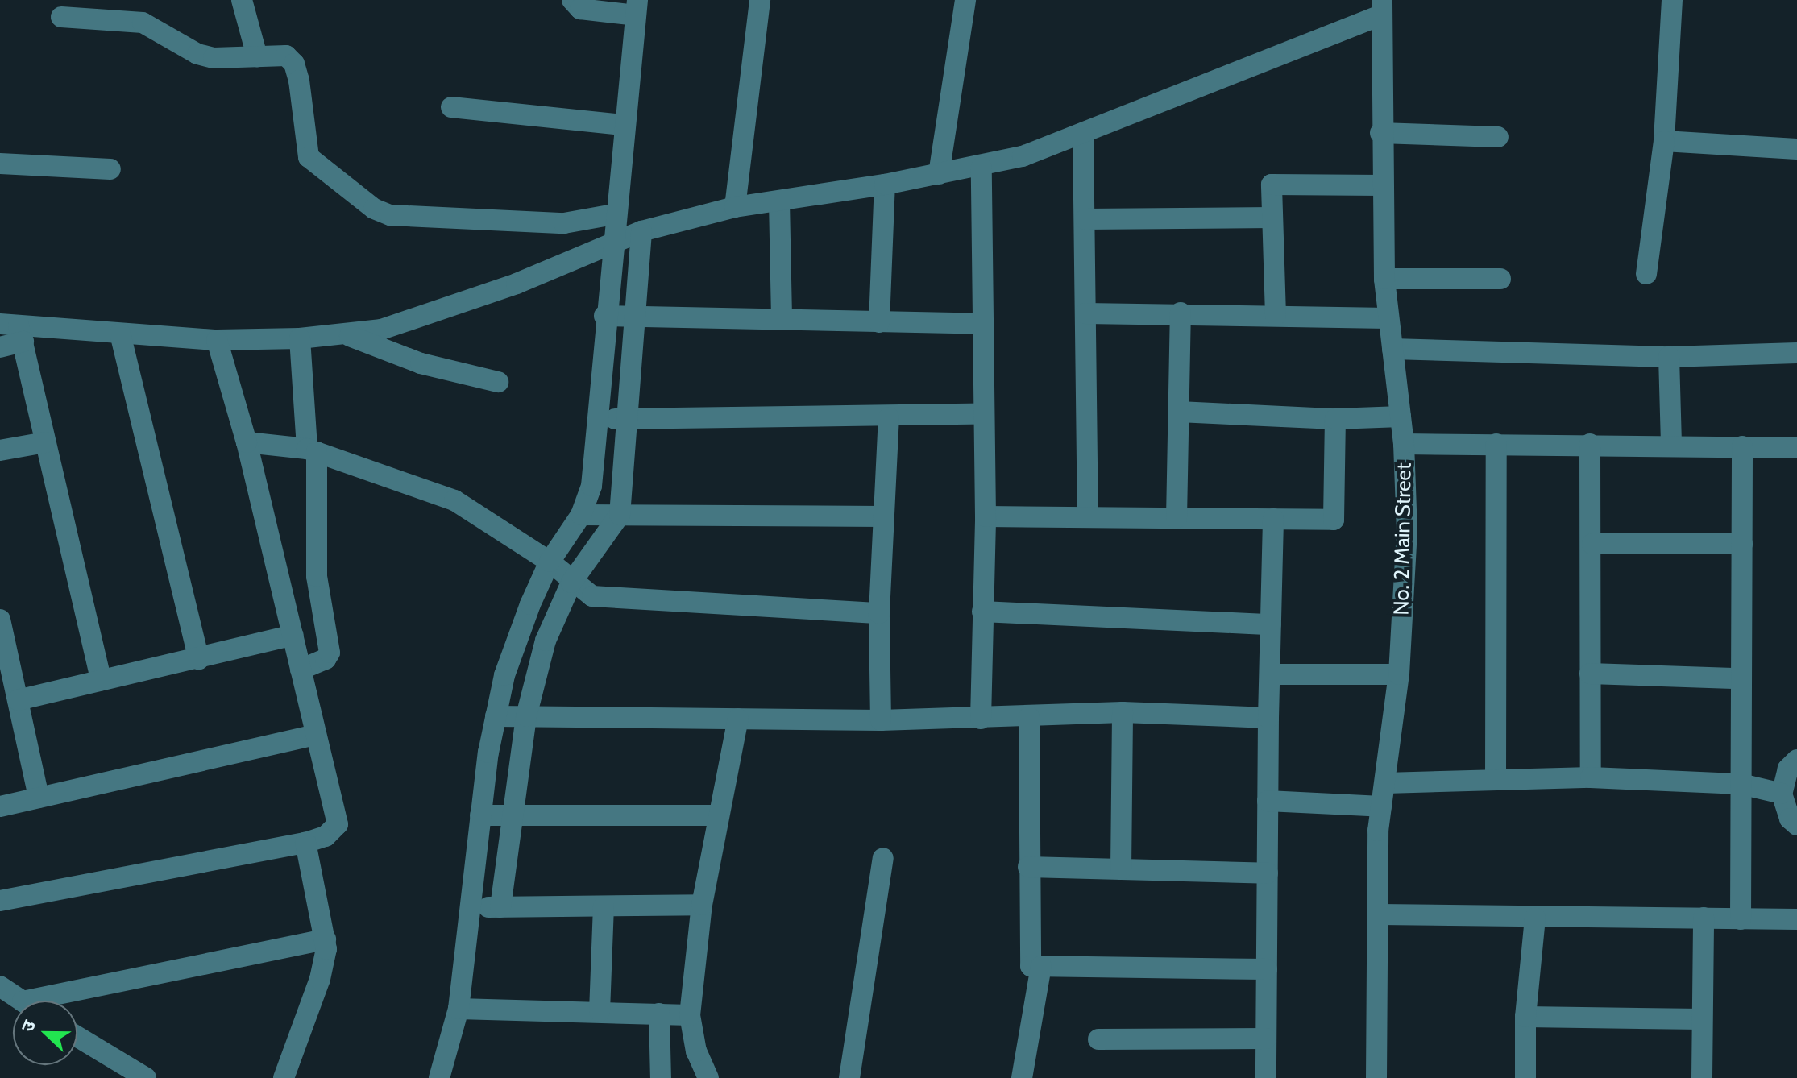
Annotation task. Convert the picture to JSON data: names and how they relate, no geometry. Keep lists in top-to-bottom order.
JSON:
{
  "streets": {
    "street": ["No. 2 Main Street"]
  },
  "north": "left"
}
